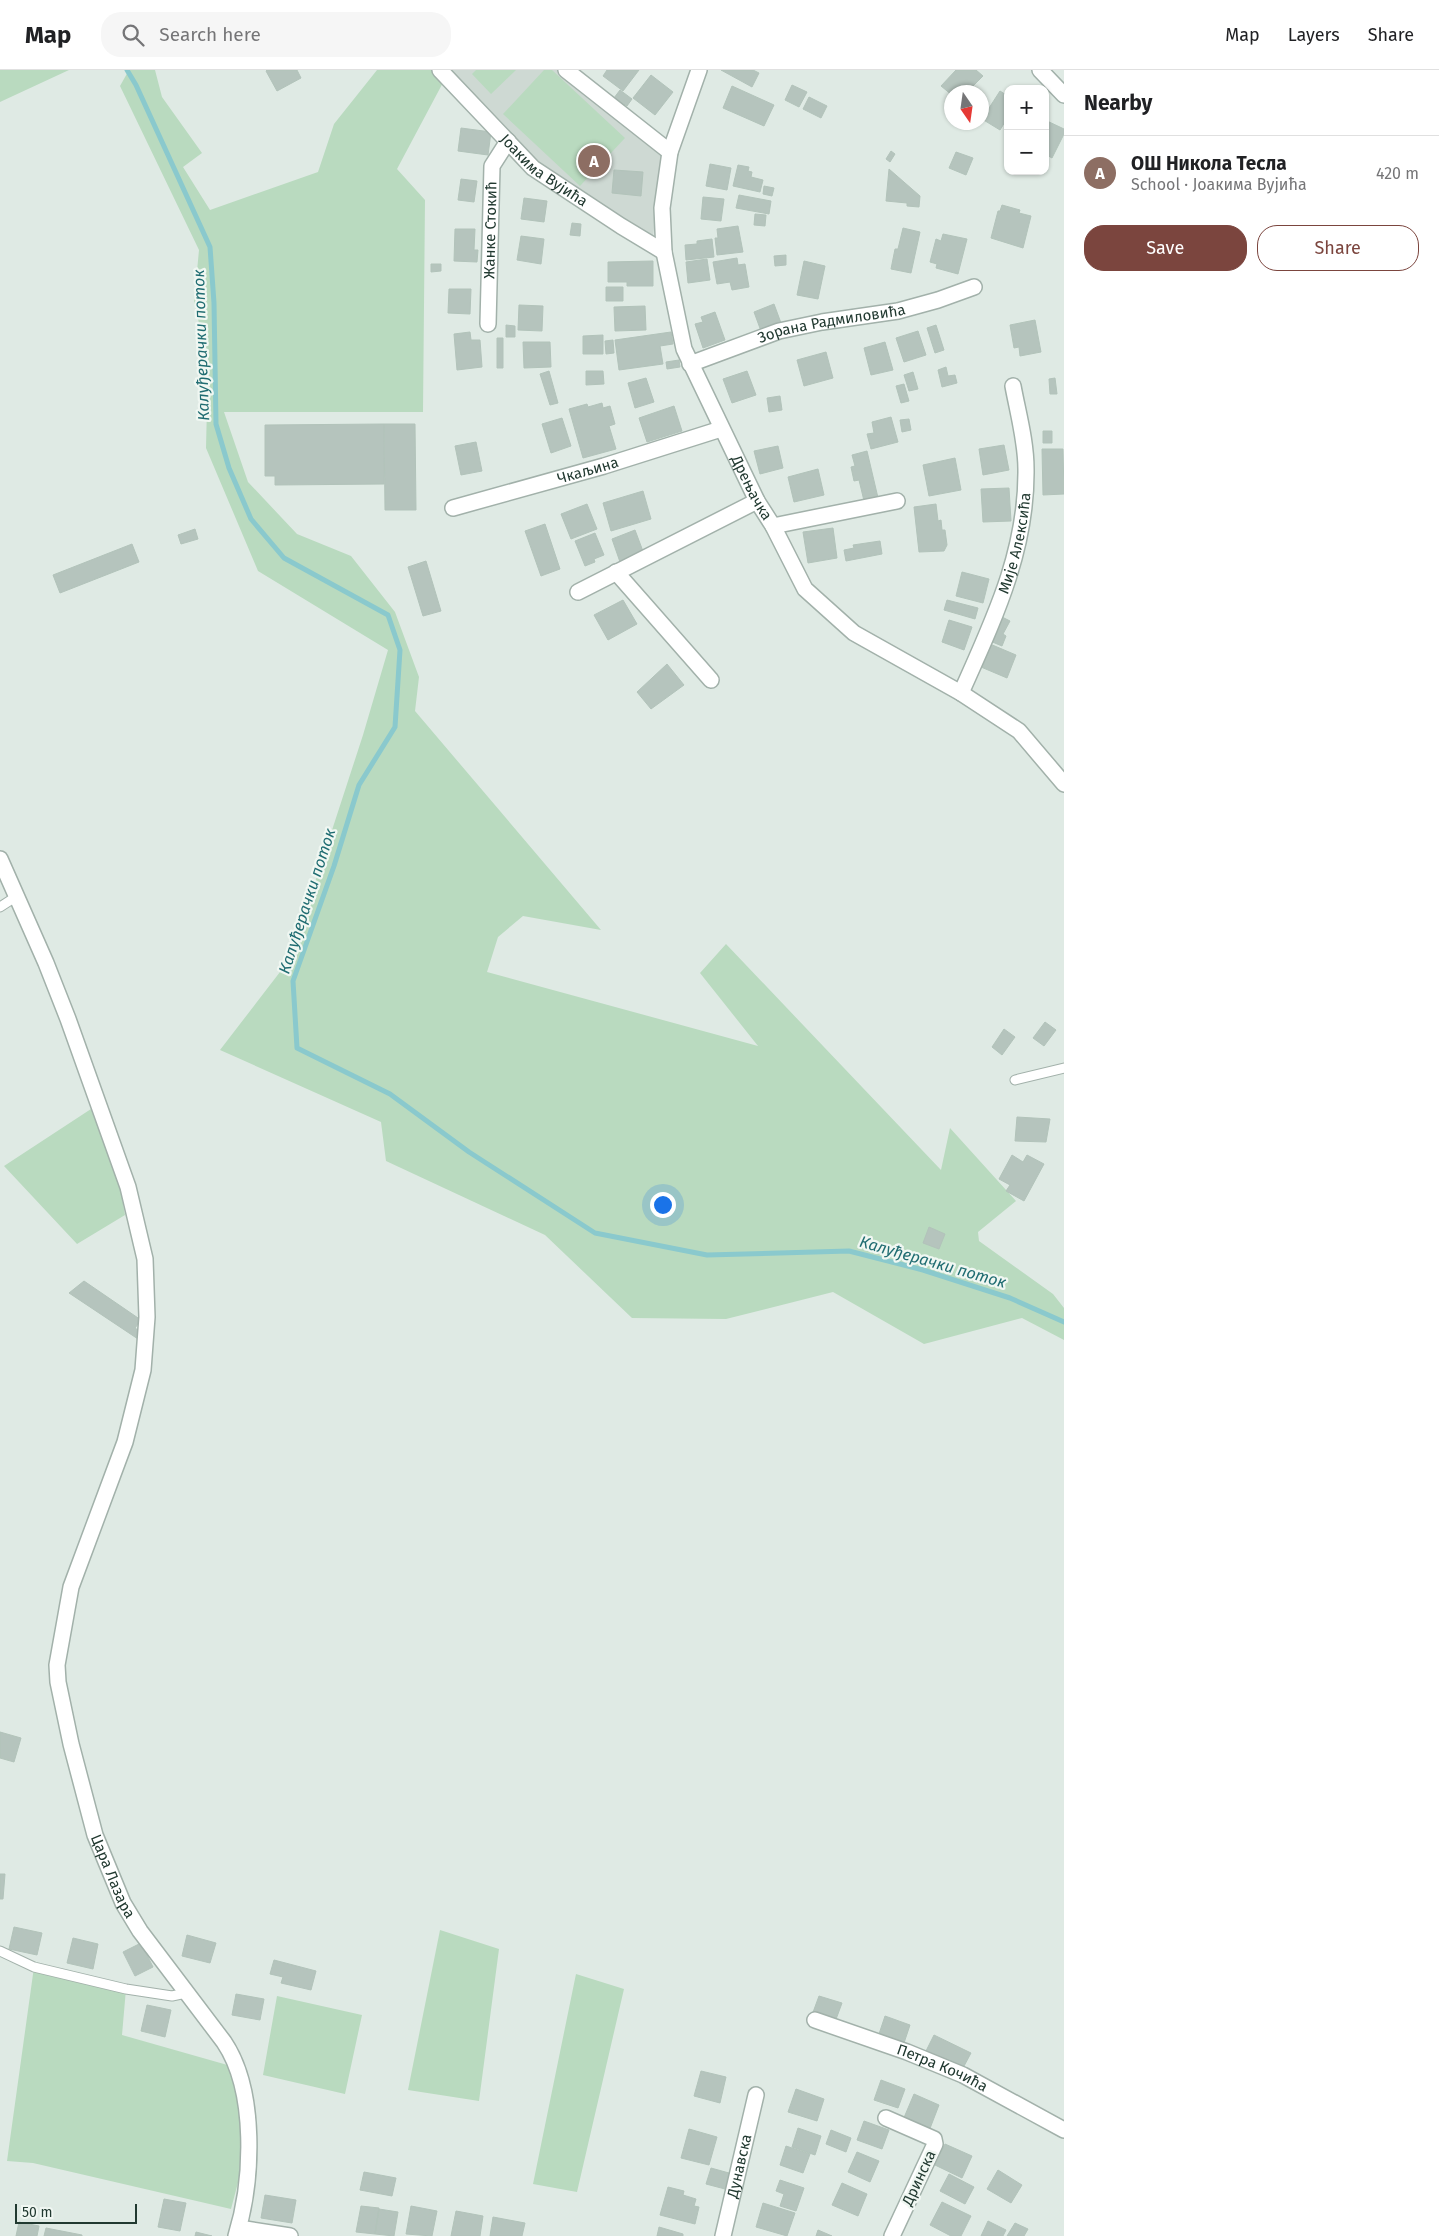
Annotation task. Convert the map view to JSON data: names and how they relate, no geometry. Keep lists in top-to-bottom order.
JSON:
{
  "streets": {
    "street": [
      "Јоакима Вујића",
      "Жанке Стокић",
      "Зорана Радмиловића",
      "Чкаљина",
      "Дрењачка",
      "Мије Алексића",
      "Цара Лазара",
      "Петра Кочића",
      "Дунавска",
      "Дринска"
    ]
  },
  "crossings": [
    ["Јоакима Вујића", "Жанке Стокић"],
    ["Јоакима Вујића", "Дрењачка"],
    ["Зорана Радмиловића", "Дрењачка"],
    ["Чкаљина", "Дрењачка"],
    ["Дрењачка", "Мије Алексића"]
  ],
  "water": ["Калуђерачки поток"],
  "scale_bar": "50 m",
  "north": "bottom",
  "page": {
    "header": "Map",
    "search": "Search here",
    "nav": ["Map", "Layers", "Share"],
    "heading": "Nearby",
    "map_buttons": ["+", "−"],
    "list": [
      {
        "mark": "A",
        "name": "ОШ Никола Тесла",
        "note": "School · Јоакима Вујића",
        "value": "420 m"
      }
    ],
    "pins": "A",
    "buttons": ["Save", "Share"],
    "scale": "50 m"
  }
}
